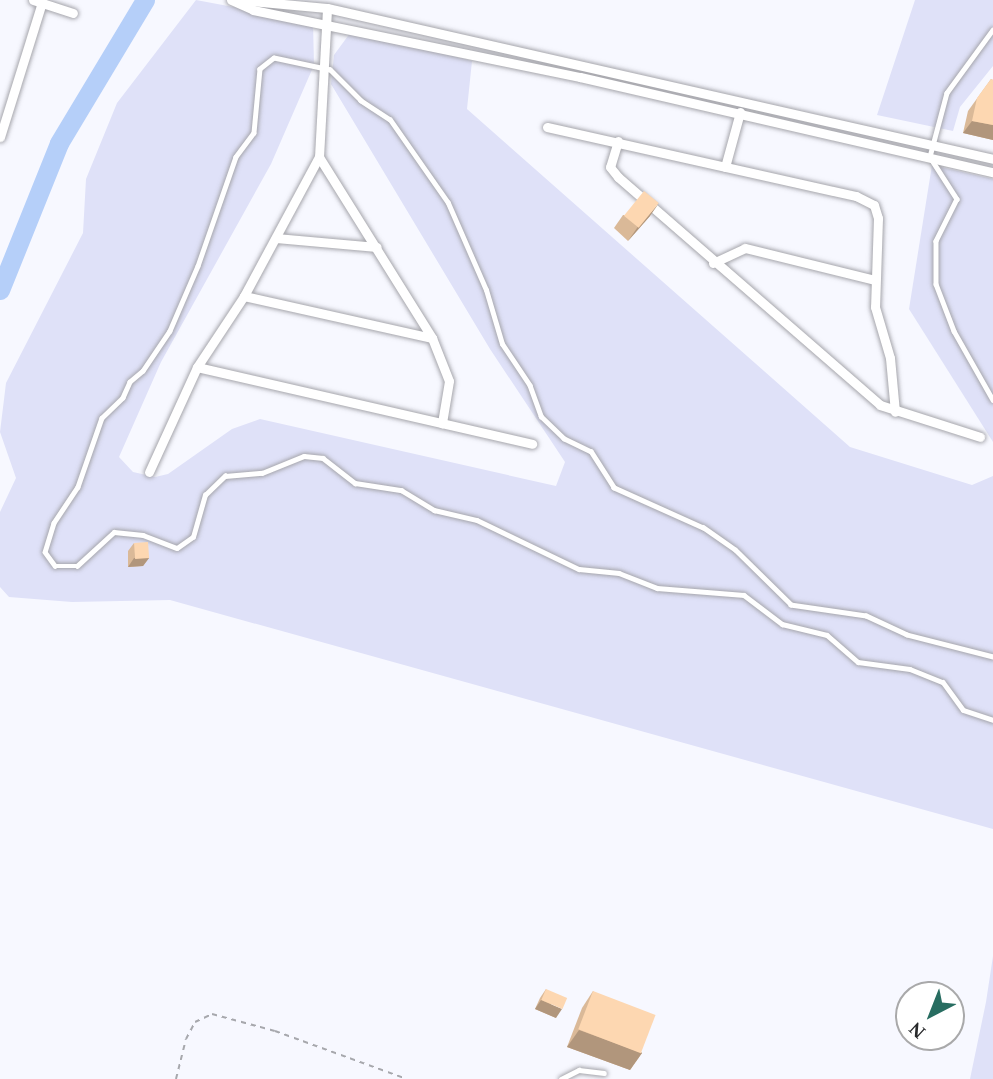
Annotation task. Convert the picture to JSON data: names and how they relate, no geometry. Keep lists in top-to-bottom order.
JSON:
{
  "north": "bottom left"
}
